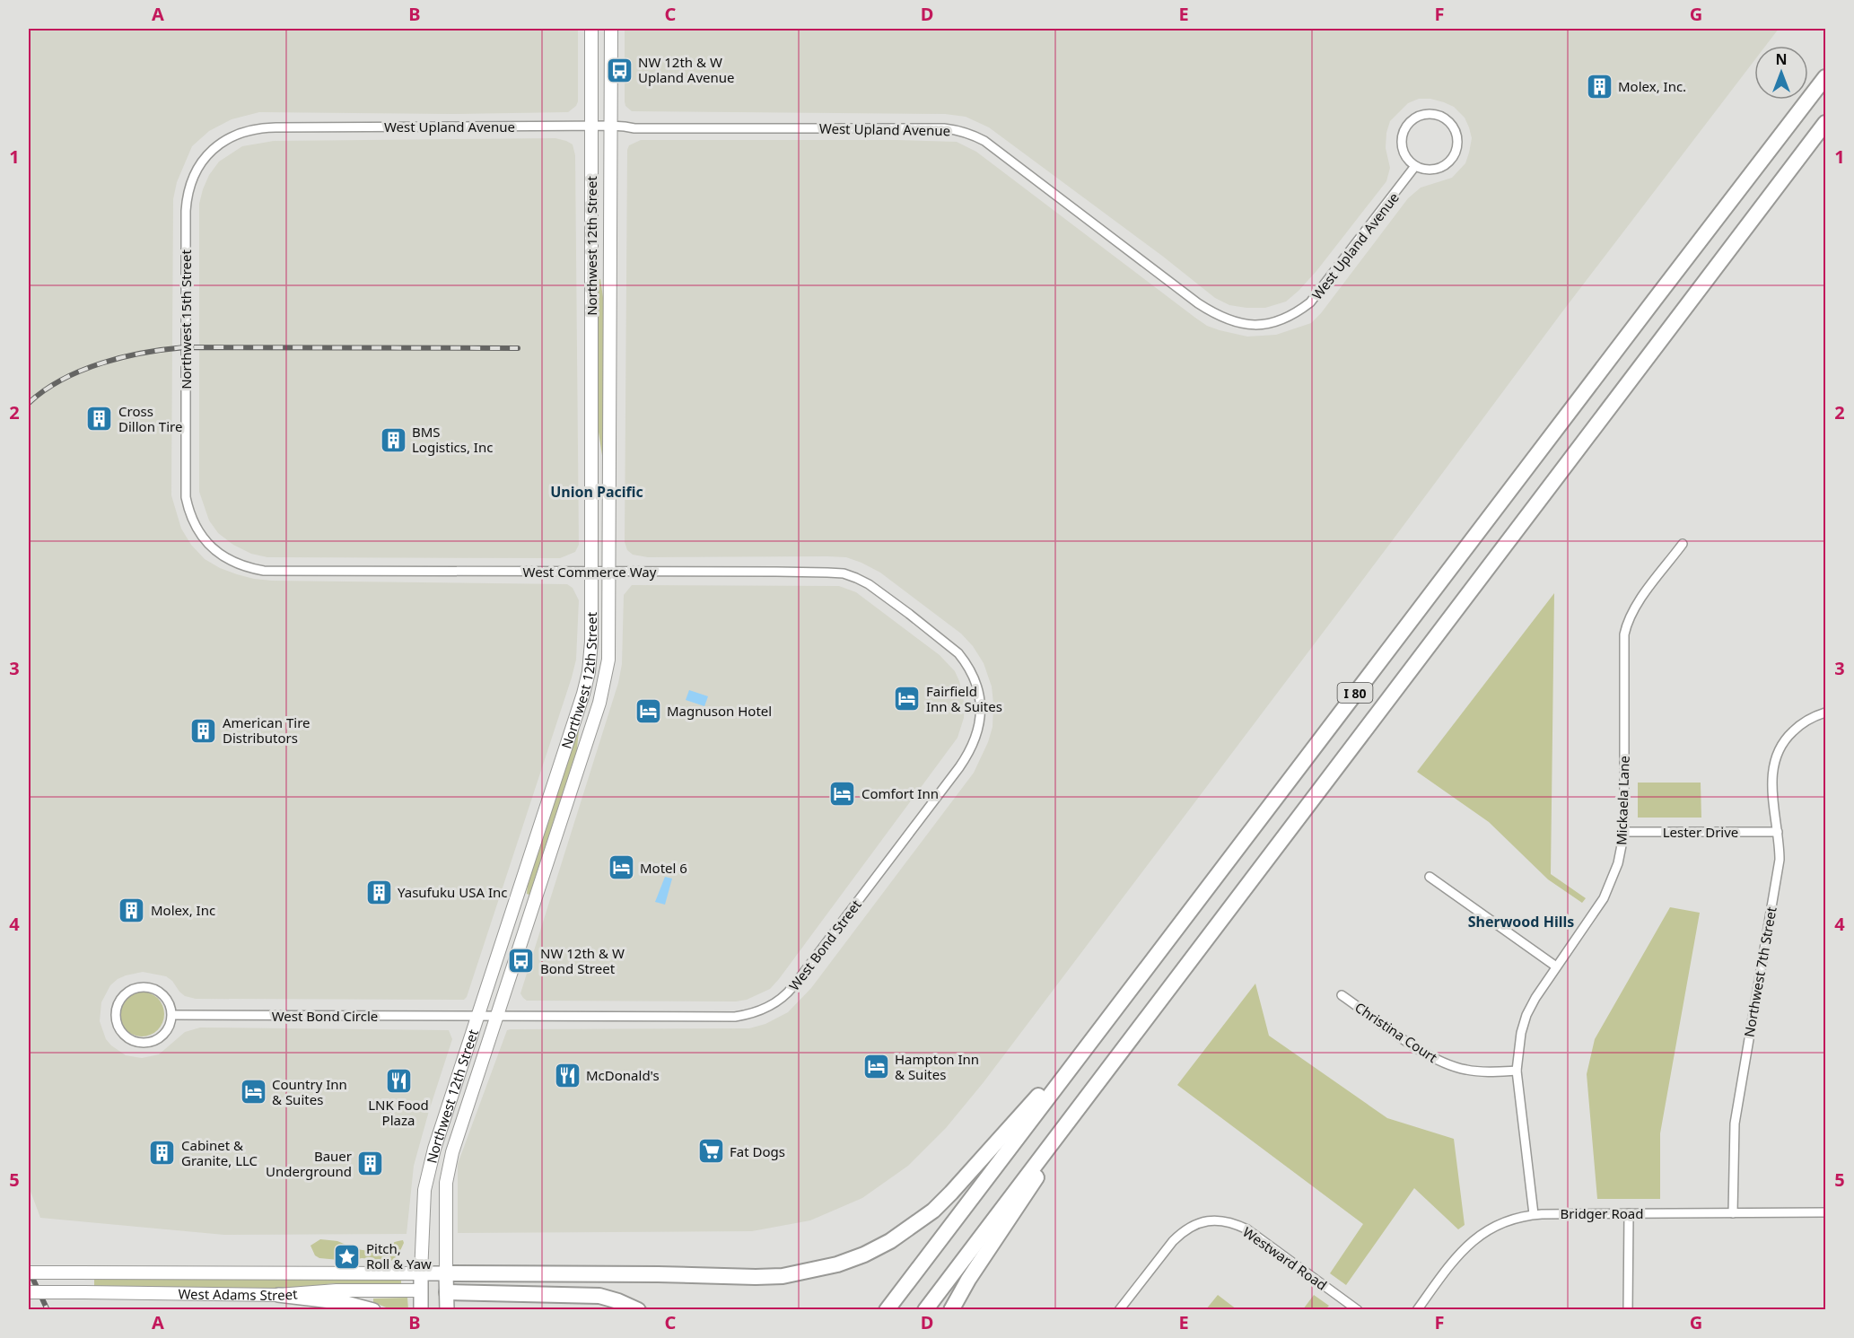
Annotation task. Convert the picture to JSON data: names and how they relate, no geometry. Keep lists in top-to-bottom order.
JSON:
{
  "streets": {
    "highway": ["I 80"],
    "main road": ["Northwest 12th Street", "West Adams Street"],
    "street": [
      "West Upland Avenue",
      "Northwest 15th Street",
      "West Commerce Way",
      "Mickaela Lane",
      "Lester Drive",
      "West Bond Street",
      "Northwest 7th Street",
      "West Bond Circle",
      "Christina Court",
      "Bridger Road",
      "Westward Road"
    ]
  },
  "crossings": [
    ["West Upland Avenue", "Northwest 12th Street"],
    ["West Upland Avenue", "Northwest 15th Street"],
    ["Northwest 12th Street", "West Commerce Way"],
    ["Northwest 12th Street", "West Bond Street"],
    ["Northwest 12th Street", "West Bond Circle"],
    ["Northwest 12th Street", "West Adams Street"],
    ["Northwest 15th Street", "West Commerce Way"],
    ["West Commerce Way", "West Bond Street"],
    ["Mickaela Lane", "Lester Drive"],
    ["Mickaela Lane", "Christina Court"],
    ["Mickaela Lane", "Bridger Road"],
    ["Lester Drive", "Northwest 7th Street"],
    ["West Bond Street", "West Bond Circle"],
    ["Northwest 7th Street", "Bridger Road"]
  ],
  "districts": ["Union Pacific", "Sherwood Hills"],
  "places": {
    "bus stop": ["NW 12th & W Upland Avenue", "NW 12th & W Bond Street"],
    "building": [
      "Molex, Inc.",
      "Cross Dillon Tire",
      "BMS Logistics, Inc",
      "American Tire Distributors",
      "Yasufuku USA Inc",
      "Molex, Inc",
      "Cabinet & Granite, LLC",
      "Bauer Underground"
    ],
    "hotel": [
      "Fairfield Inn & Suites",
      "Magnuson Hotel",
      "Comfort Inn",
      "Motel 6",
      "Hampton Inn & Suites",
      "Country Inn & Suites"
    ],
    "restaurant": ["McDonald's", "LNK Food Plaza"],
    "supermarket": ["Fat Dogs"],
    "place": ["Pitch, Roll & Yaw"]
  },
  "north": "top",
  "grid": {
    "columns": [
      "A",
      "B",
      "C",
      "D",
      "E",
      "F",
      "G"
    ],
    "rows": [
      "1",
      "2",
      "3",
      "4",
      "5"
    ]
  }
}
